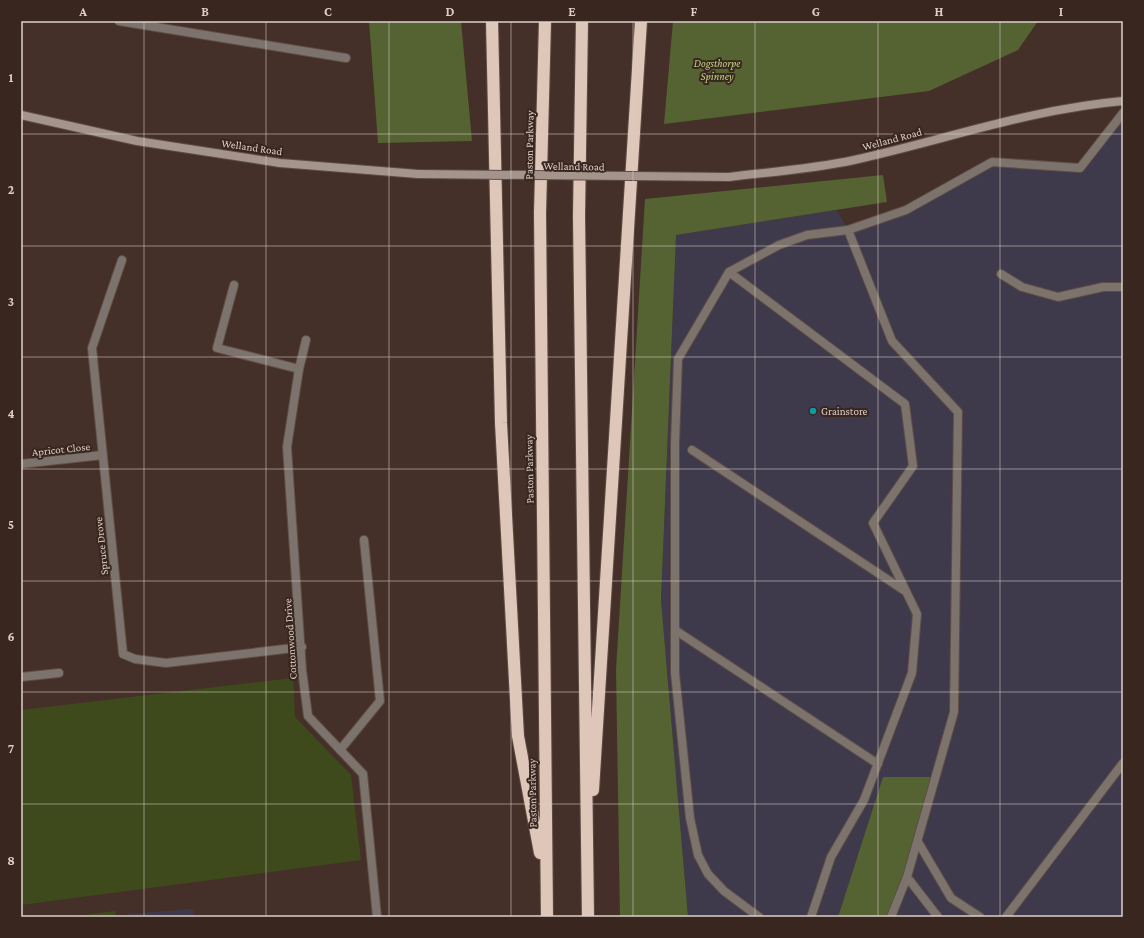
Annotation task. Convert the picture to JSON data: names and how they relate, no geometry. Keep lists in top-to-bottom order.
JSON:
{
  "streets": {
    "highway": ["Paston Parkway"],
    "street": [
      "Welland Road",
      "Apricot Close",
      "Spruce Drove",
      "Cottonwood Drive"
    ]
  },
  "crossings": [
    ["Apricot Close", "Spruce Drove"],
    ["Spruce Drove", "Cottonwood Drive"]
  ],
  "parks": ["Dogsthorpe Spinney"],
  "places": ["Grainstore"],
  "grid": {
    "columns": [
      "A",
      "B",
      "C",
      "D",
      "E",
      "F",
      "G",
      "H",
      "I"
    ],
    "rows": [
      "1",
      "2",
      "3",
      "4",
      "5",
      "6",
      "7",
      "8"
    ]
  }
}
